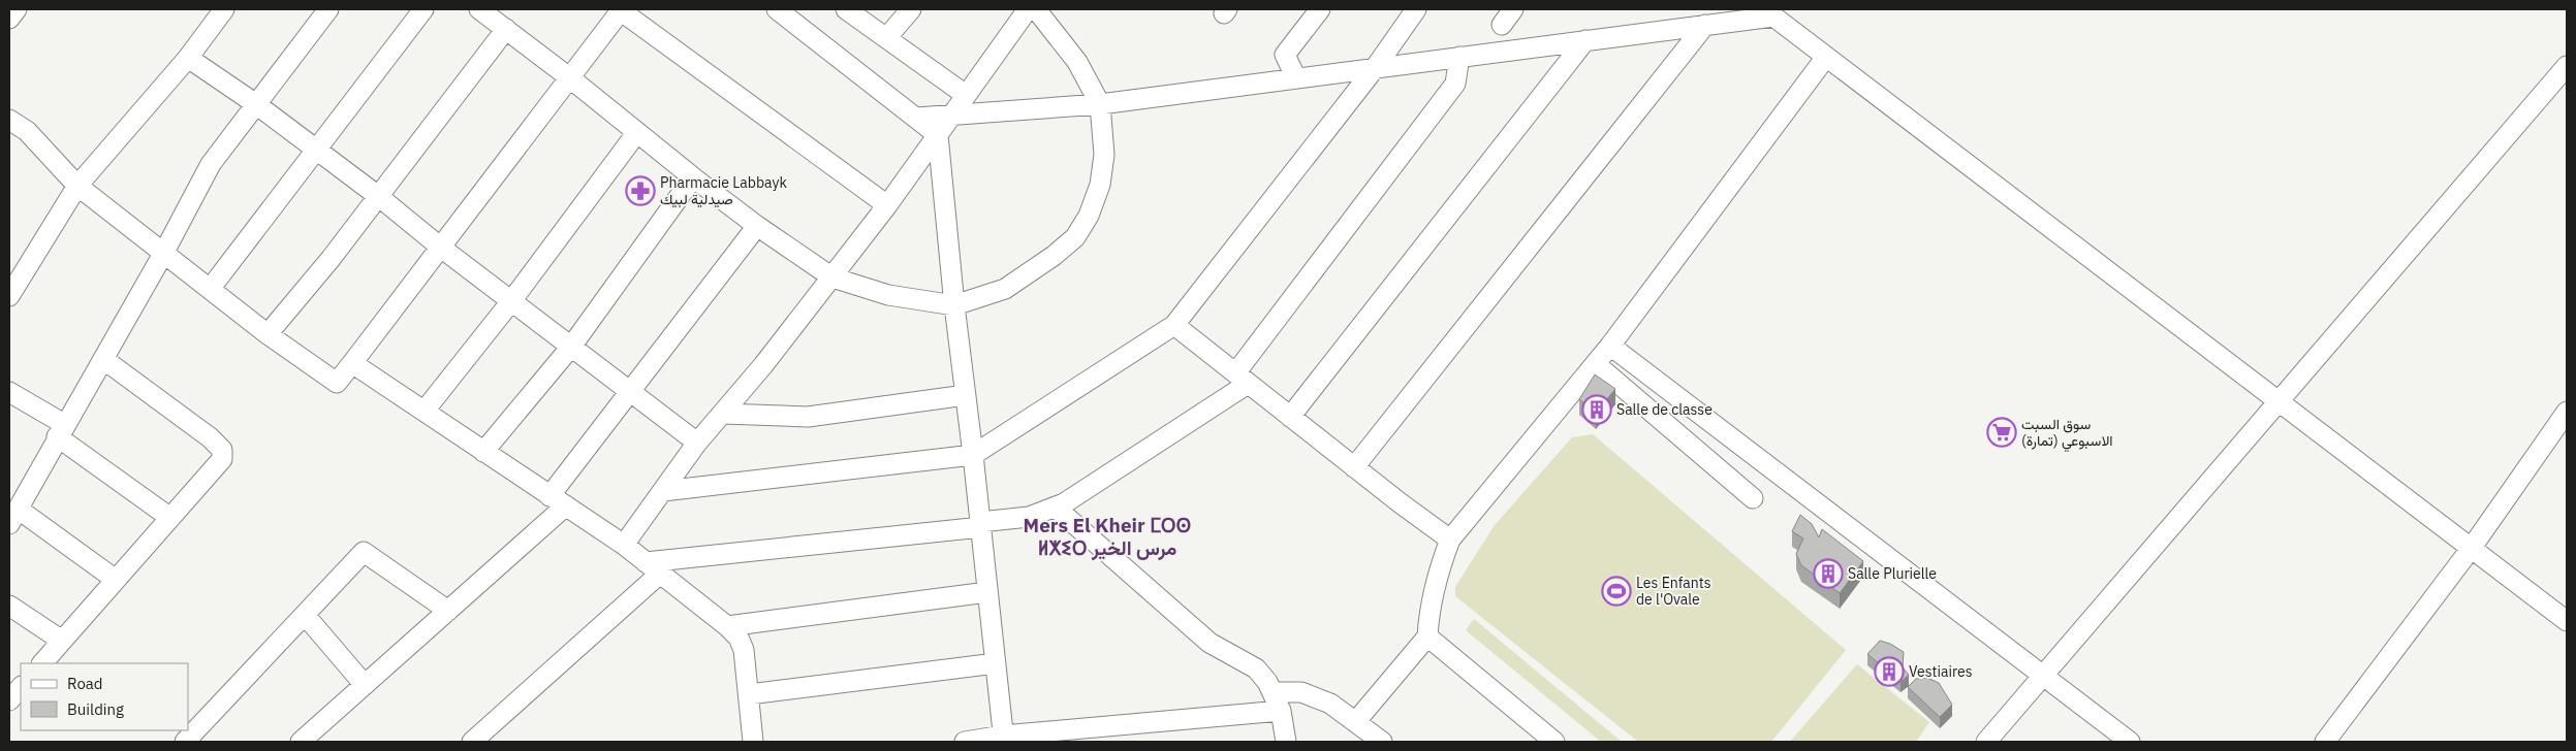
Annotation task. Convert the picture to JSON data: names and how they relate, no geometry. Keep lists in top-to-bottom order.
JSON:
{
  "districts": ["Mers El Kheir ⵎⵔⵙ ⵍⵅⵉⵔ مرس الخير"],
  "places": {
    "pharmacy": ["Pharmacie Labbayk صيدلية لبيك"],
    "building": ["Salle de classe", "Salle Plurielle", "Vestiaires"],
    "supermarket": ["سوق السبت الاسبوعي (تمارة)"],
    "sports": ["Les Enfants de l'Ovale"]
  },
  "legend": ["Road", "Building"]
}
